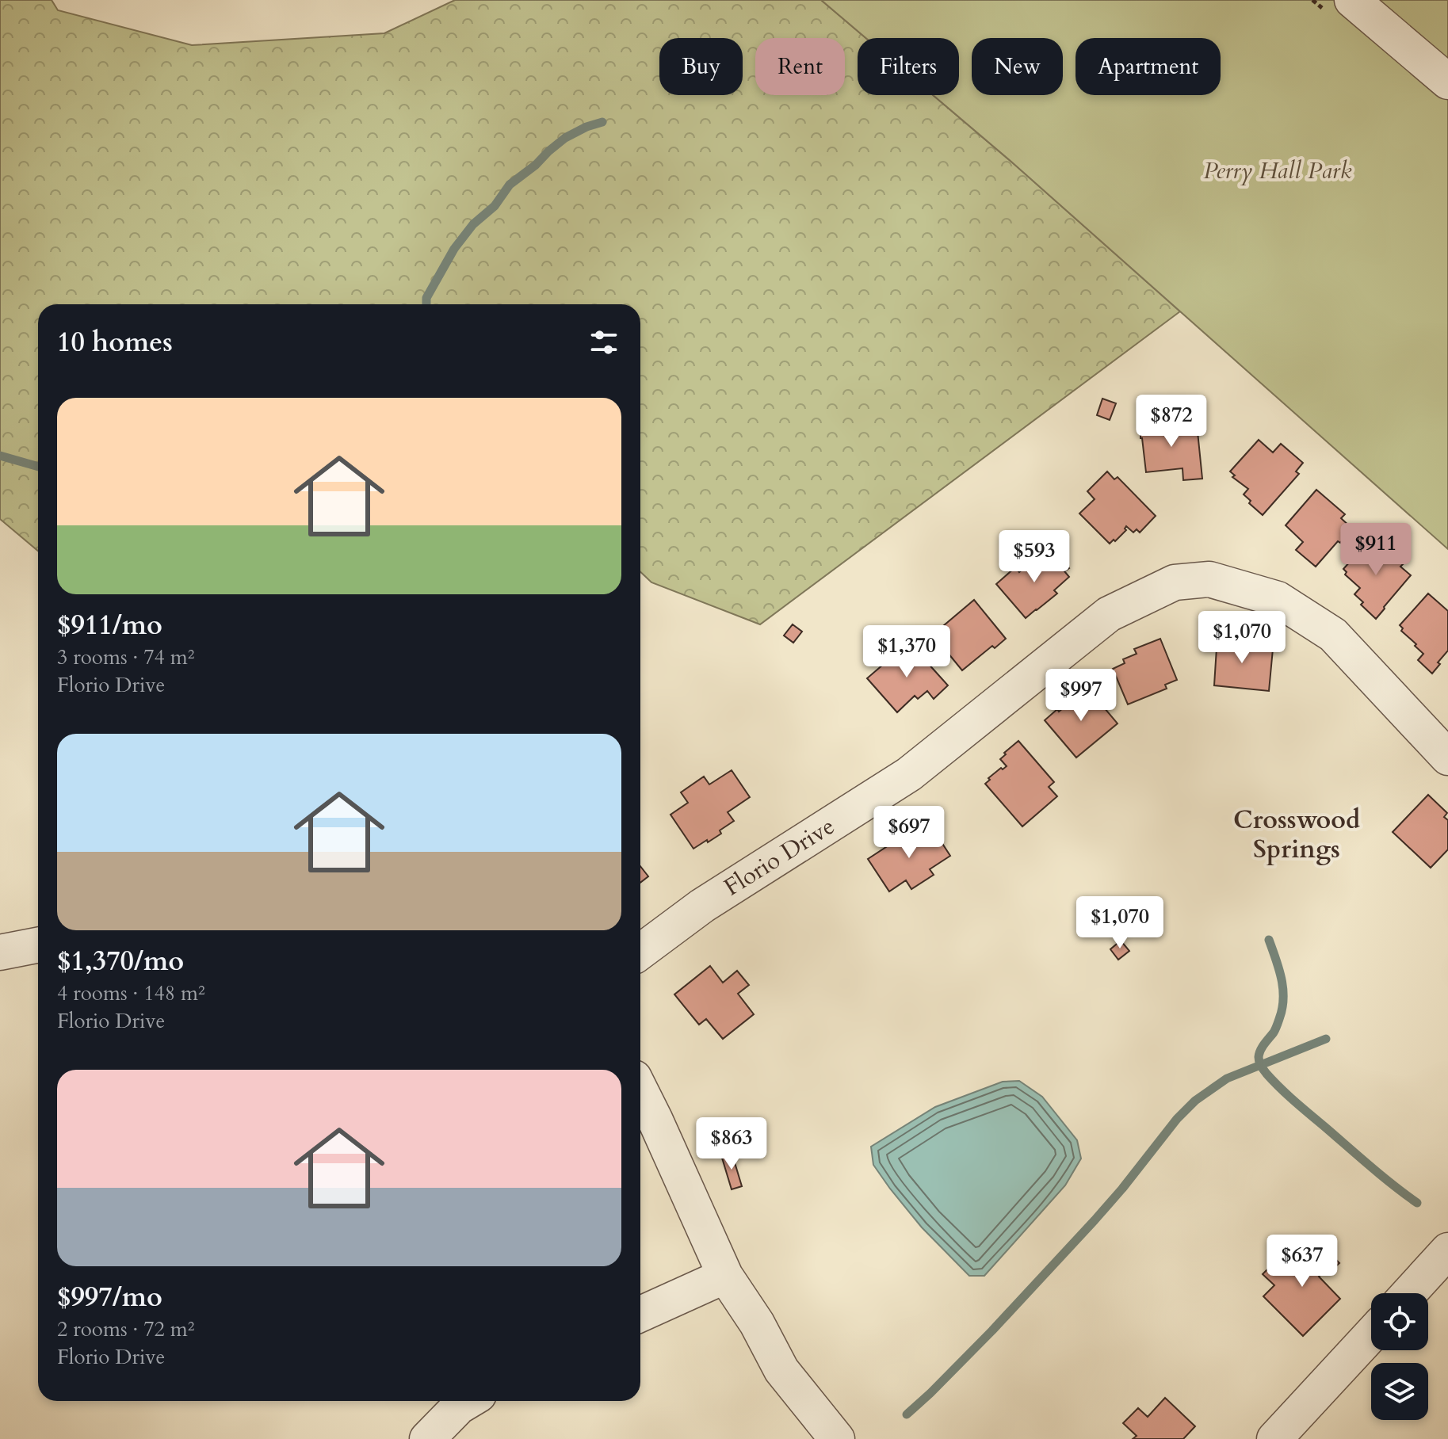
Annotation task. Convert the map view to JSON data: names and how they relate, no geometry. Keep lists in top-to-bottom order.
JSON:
{
  "streets": {
    "street": ["Florio Drive"]
  },
  "districts": ["Crosswood Springs"],
  "parks": ["Perry Hall Park"],
  "page": {
    "chip": [
      "Buy",
      "Rent",
      "Filters",
      "New",
      "Apartment"
    ],
    "heading": "10 homes",
    "list": [
      {
        "name": "$911/mo",
        "note": "3 rooms · 74 m² · Florio Drive"
      },
      {
        "name": "$1,370/mo",
        "note": "4 rooms · 148 m² · Florio Drive"
      },
      {
        "name": "$997/mo",
        "note": "2 rooms · 72 m² · Florio Drive"
      }
    ],
    "price": [
      "$872",
      "$911",
      "$593",
      "$1,070",
      "$1,370",
      "$997",
      "$697",
      "$1,070",
      "$863",
      "$637"
    ]
  }
}
